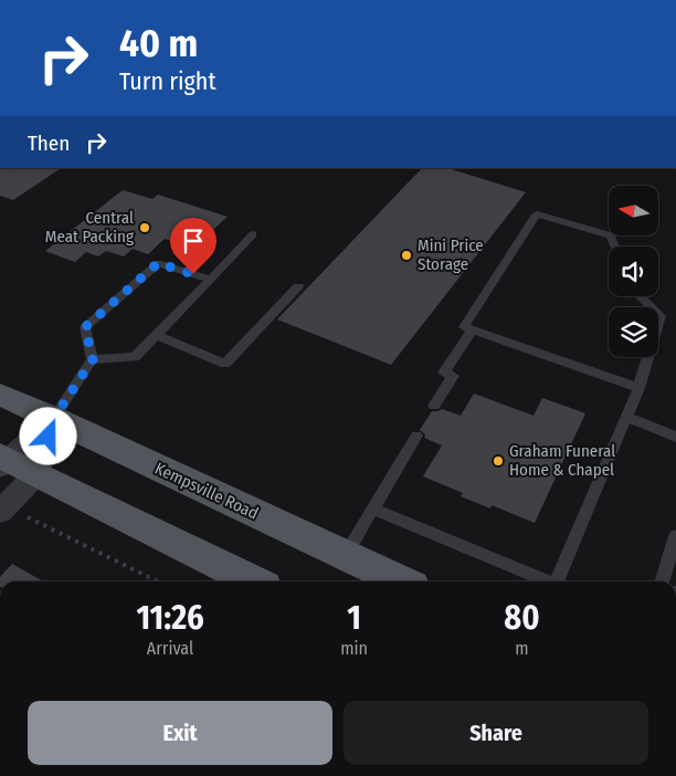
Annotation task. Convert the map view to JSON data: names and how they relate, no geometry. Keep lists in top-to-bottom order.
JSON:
{
  "streets": {
    "main road": ["Kempsville Road"]
  },
  "places": ["Central Meat Packing", "Mini Price Storage", "Graham Funeral Home & Chapel"],
  "north": "left",
  "page": {
    "turn": ["40 m", "Turn right"],
    "then": "Then",
    "eta": [
      "11:26",
      "Arrival",
      "1",
      "min",
      "80",
      "m"
    ],
    "buttons": ["Exit", "Share"]
  }
}
